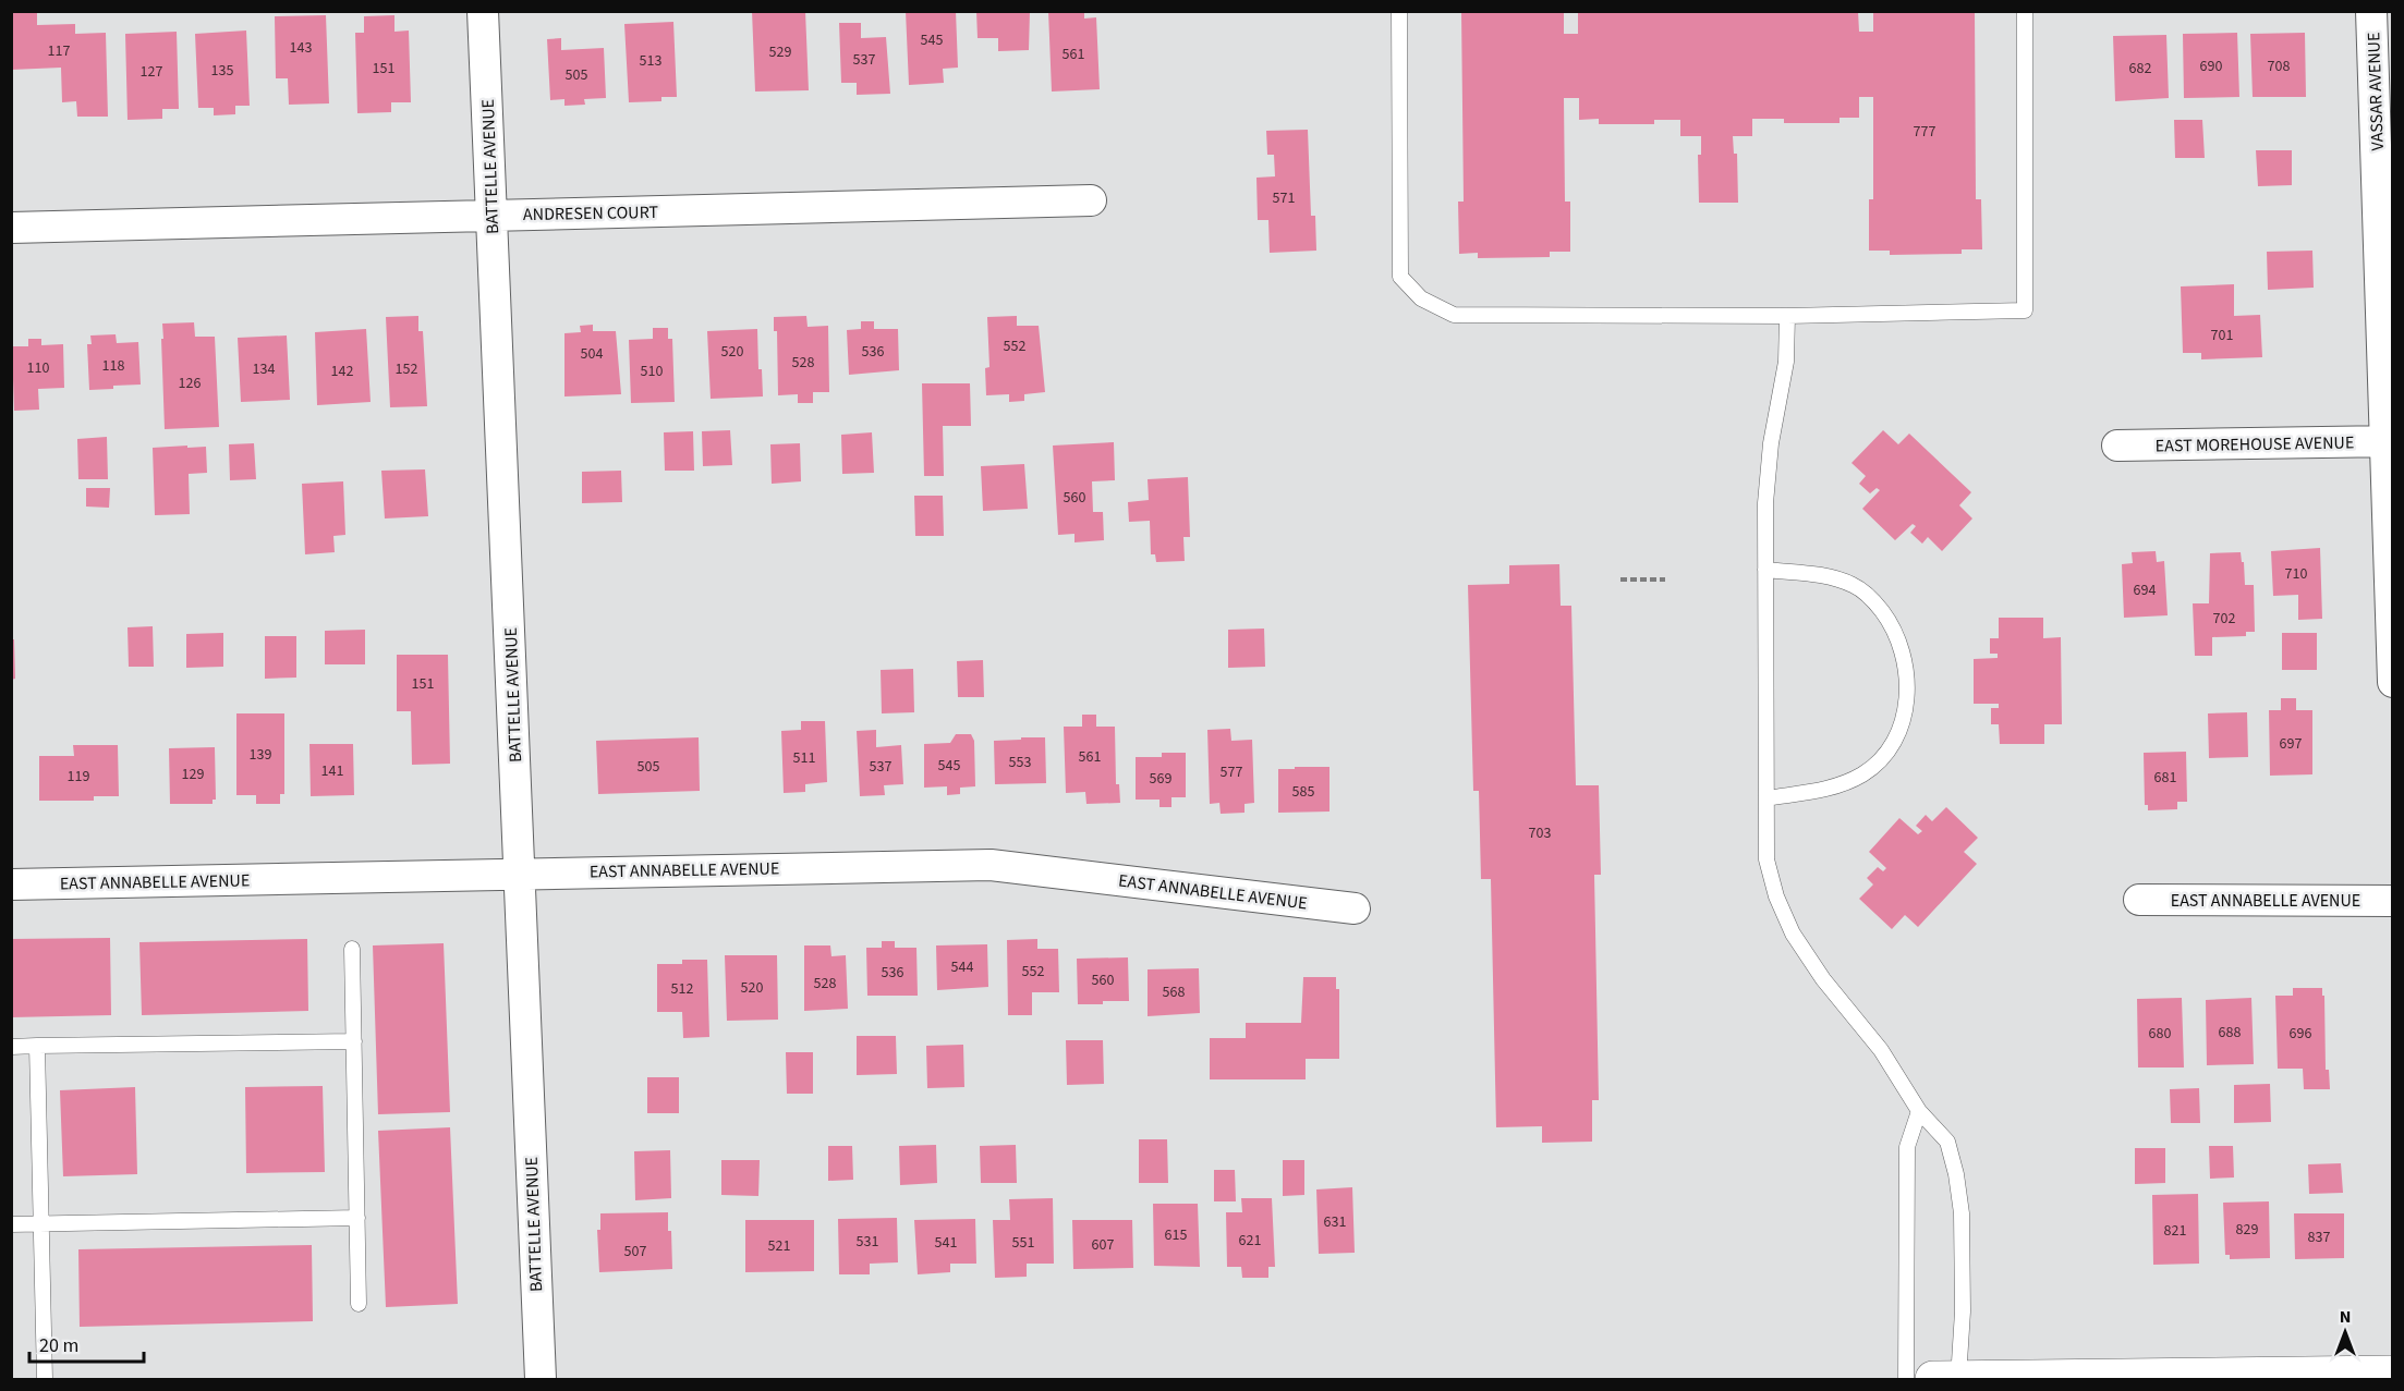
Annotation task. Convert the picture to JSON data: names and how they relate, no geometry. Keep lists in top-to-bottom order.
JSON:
{
  "streets": {
    "street": [
      "VASSAR AVENUE",
      "BATTELLE AVENUE",
      "ANDRESEN COURT",
      "EAST MOREHOUSE AVENUE",
      "EAST ANNABELLE AVENUE"
    ]
  },
  "crossings": [
    ["VASSAR AVENUE", "EAST MOREHOUSE AVENUE"],
    ["BATTELLE AVENUE", "ANDRESEN COURT"],
    ["BATTELLE AVENUE", "EAST ANNABELLE AVENUE"]
  ],
  "house_numbers": [
    "545",
    "143",
    "117",
    "529",
    "561",
    "537",
    "513",
    "690",
    "708",
    "151",
    "682",
    "135",
    "127",
    "505",
    "777",
    "571",
    "701",
    "552",
    "520",
    "536",
    "504",
    "528",
    "118",
    "110",
    "134",
    "152",
    "142",
    "510",
    "126",
    "560",
    "710",
    "694",
    "702",
    "151",
    "697",
    "139",
    "561",
    "511",
    "553",
    "545",
    "505",
    "537",
    "141",
    "577",
    "129",
    "119",
    "681",
    "569",
    "585",
    "703",
    "544",
    "552",
    "536",
    "560",
    "528",
    "520",
    "512",
    "568",
    "688",
    "680",
    "696",
    "631",
    "829",
    "821",
    "615",
    "837",
    "621",
    "531",
    "541",
    "551",
    "607",
    "521",
    "507"
  ],
  "scale_bar": "20 m",
  "north": "top"
}
